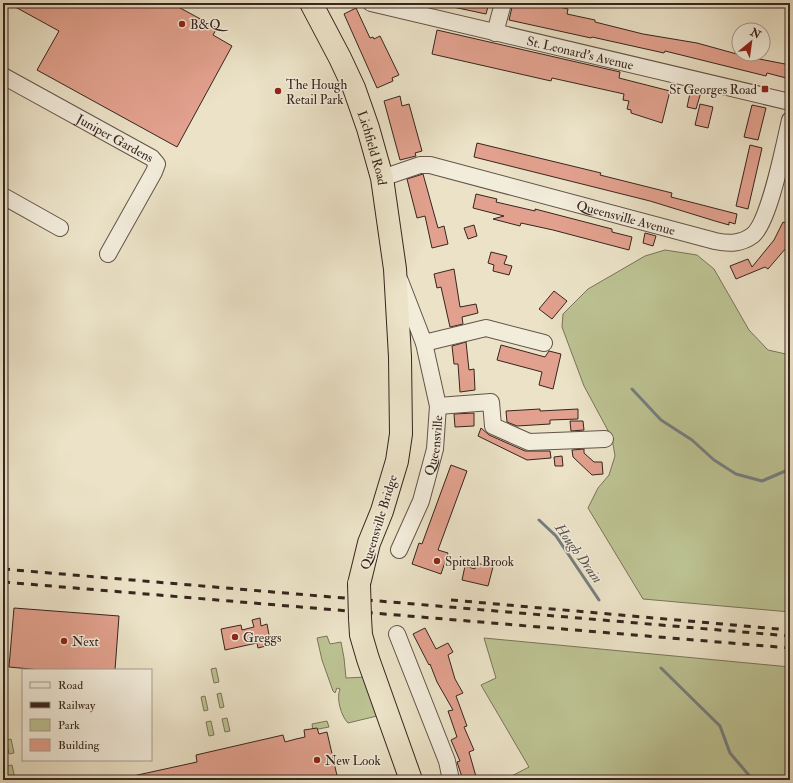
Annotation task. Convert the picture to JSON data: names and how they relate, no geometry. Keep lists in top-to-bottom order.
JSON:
{
  "streets": {
    "highway": ["Lichfield Road", "Queensville Bridge"],
    "street": [
      "St. Leonard's Avenue",
      "Juniper Gardens",
      "Queensville Avenue",
      "Queensville"
    ]
  },
  "crossings": [
    ["Lichfield Road", "Queensville Avenue"],
    ["Lichfield Road", "Queensville"],
    ["Lichfield Road", "Queensville Bridge"]
  ],
  "water": ["Hough Drain"],
  "places": {
    "other": [
      "B&Q",
      "The Hough Retail Park",
      "Spittal Brook",
      "Greggs",
      "Next",
      "New Look"
    ],
    "transit": ["St Georges Road"]
  },
  "legend": [
    "Road",
    "Railway",
    "Park",
    "Building"
  ],
  "north": "top right"
}
